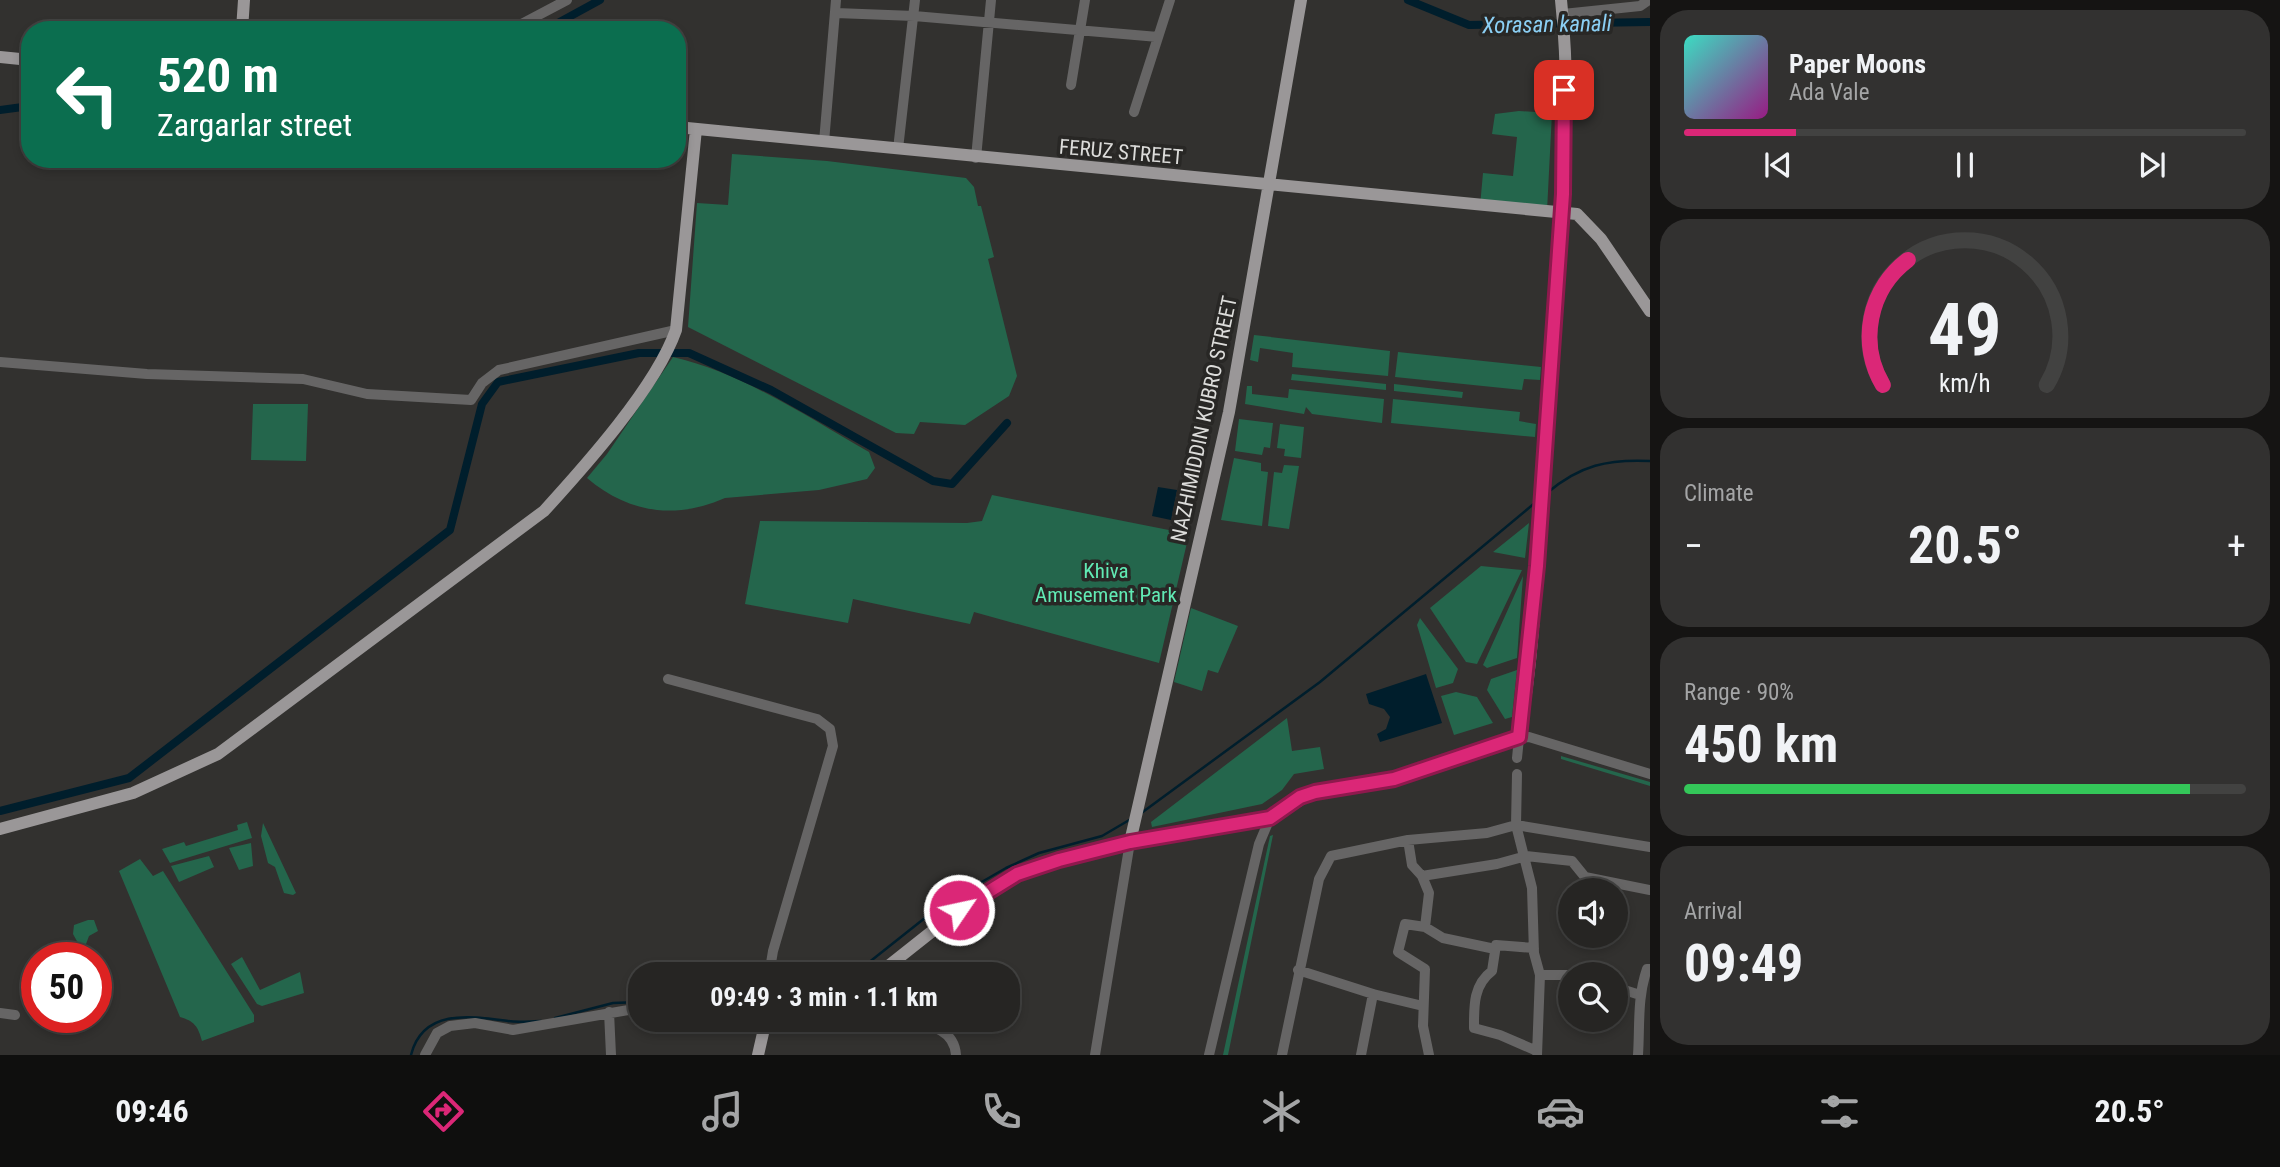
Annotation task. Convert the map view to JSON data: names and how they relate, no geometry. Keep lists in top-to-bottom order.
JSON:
{
  "streets": {
    "main road": ["FERUZ STREET", "NAZHIMIDDIN KUBRO STREET"]
  },
  "crossings": [
    ["FERUZ STREET", "NAZHIMIDDIN KUBRO STREET"]
  ],
  "water": ["Xorasan kanali"],
  "parks": ["Khiva Amusement Park"],
  "page": {
    "turn": ["520 m", "Zargarlar street"],
    "song": ["Paper Moons", "Ada Vale"],
    "tile": [
      "Climate",
      ["Range · 90%", "450 km"],
      ["Arrival", "09:49"]
    ],
    "heat": ["−", "20.5°", "+"],
    "limit": "50",
    "trip": "09:49 · 3 min · 1.1 km",
    "tabs": ["09:46", "20.5°"],
    "gauge": ["49", "km/h"]
  }
}
